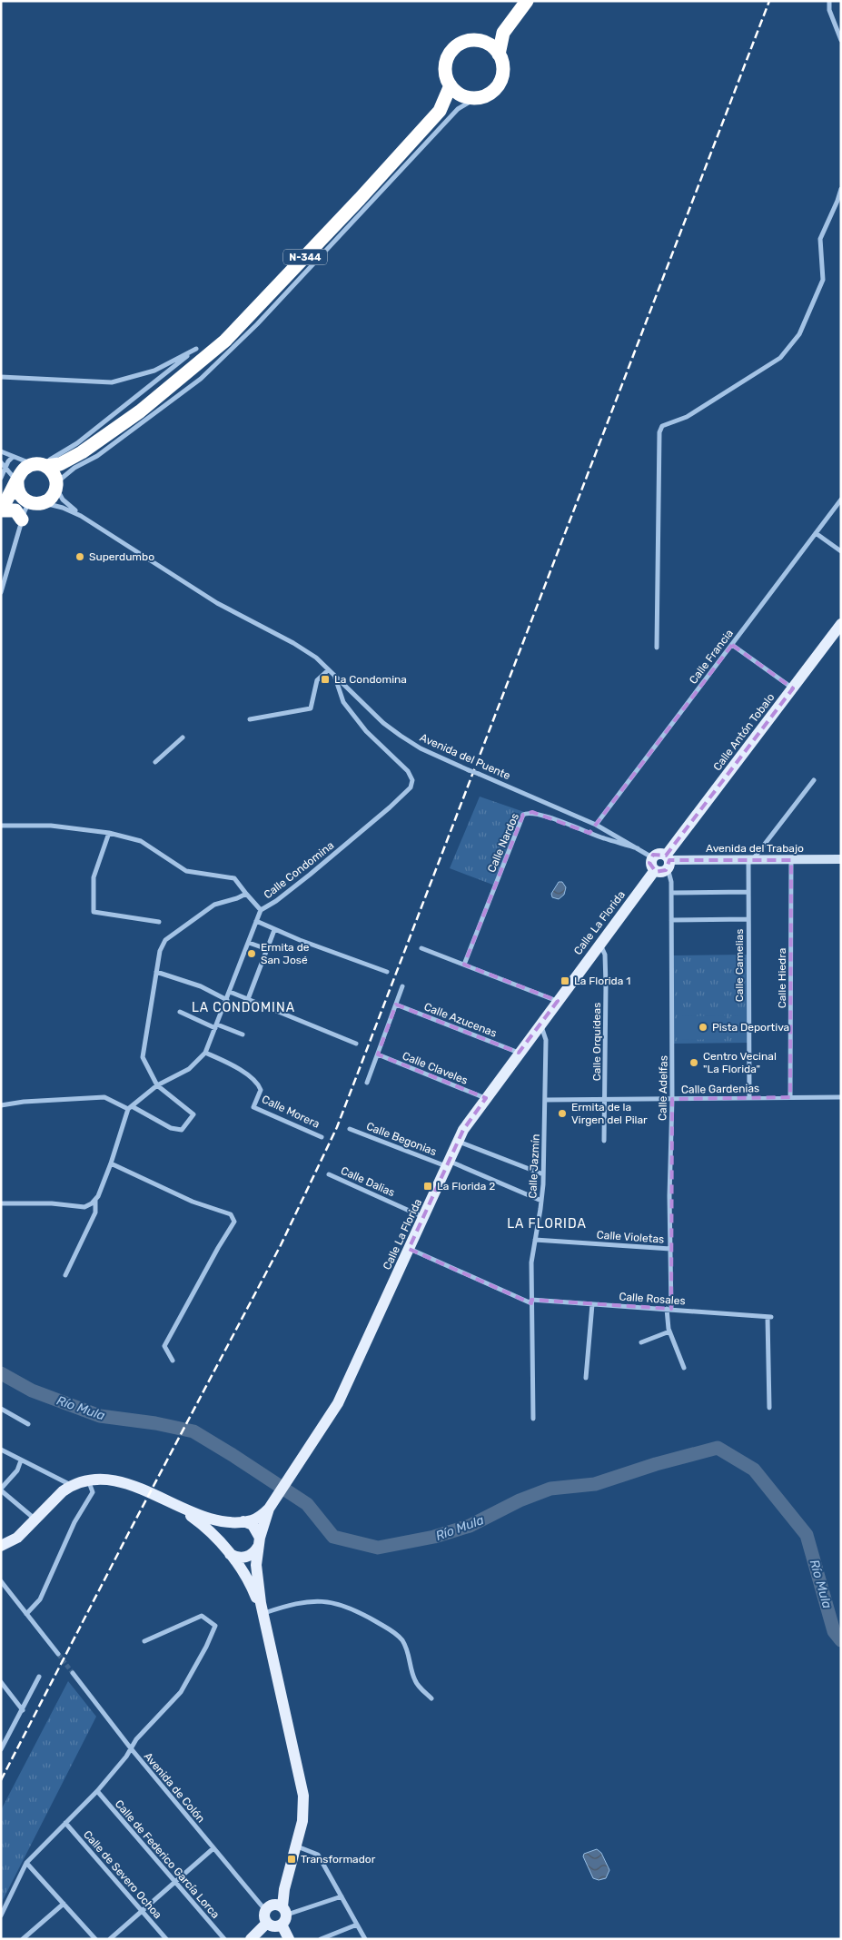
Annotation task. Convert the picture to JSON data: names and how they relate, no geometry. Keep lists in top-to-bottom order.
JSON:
{
  "streets": {
    "highway": ["N-344"],
    "main road": ["Calle Antón Tobalo", "Calle La Florida"],
    "street": [
      "Calle Francia",
      "Avenida del Puente",
      "Calle Nardos",
      "Avenida del Trabajo",
      "Calle Condomina",
      "Calle Camelias",
      "Calle Hiedra",
      "Calle Azucenas",
      "Calle Orquídeas",
      "Calle Claveles",
      "Calle Adelfas",
      "Calle Gardenias",
      "Calle Morera",
      "Calle Begonias",
      "Calle Jazmín",
      "Calle Dalias",
      "Calle Violetas",
      "Calle Rosales",
      "Avenida de Colón",
      "Calle de Federico García Lorca",
      "Calle de Severo Ochoa"
    ]
  },
  "crossings": [
    ["N-344", "Avenida del Puente"],
    ["Calle Francia", "Avenida del Puente"],
    ["Calle Antón Tobalo", "Avenida del Puente"],
    ["Calle Antón Tobalo", "Avenida del Trabajo"],
    ["Calle Antón Tobalo", "Calle La Florida"],
    ["Calle Antón Tobalo", "Calle Adelfas"],
    ["Avenida del Puente", "Calle Nardos"],
    ["Avenida del Puente", "Avenida del Trabajo"],
    ["Avenida del Puente", "Calle Condomina"],
    ["Avenida del Puente", "Calle La Florida"],
    ["Avenida del Puente", "Calle Adelfas"],
    ["Avenida del Trabajo", "Calle La Florida"],
    ["Avenida del Trabajo", "Calle Camelias"],
    ["Avenida del Trabajo", "Calle Hiedra"],
    ["Avenida del Trabajo", "Calle Adelfas"],
    ["Calle Condomina", "Calle Morera"],
    ["Calle La Florida", "Calle Azucenas"],
    ["Calle La Florida", "Calle Orquídeas"],
    ["Calle La Florida", "Calle Claveles"],
    ["Calle La Florida", "Calle Adelfas"],
    ["Calle La Florida", "Calle Begonias"],
    ["Calle La Florida", "Calle Jazmín"],
    ["Calle La Florida", "Calle Dalias"],
    ["Calle La Florida", "Calle Rosales"],
    ["Calle Camelias", "Calle Gardenias"],
    ["Calle Hiedra", "Calle Gardenias"],
    ["Calle Orquídeas", "Calle Gardenias"],
    ["Calle Adelfas", "Calle Gardenias"],
    ["Calle Adelfas", "Calle Violetas"],
    ["Calle Adelfas", "Calle Rosales"],
    ["Calle Gardenias", "Calle Jazmín"],
    ["Calle Begonias", "Calle Jazmín"],
    ["Calle Jazmín", "Calle Violetas"],
    ["Calle Jazmín", "Calle Rosales"]
  ],
  "districts": ["LA CONDOMINA", "LA FLORIDA"],
  "water": ["Río Mula"],
  "places": {
    "other": [
      "Superdumbo",
      "Ermita de San José",
      "Pista Deportiva",
      "Centro Vecinal \"La Florida\"",
      "Ermita de la Virgen del Pilar"
    ],
    "transit": [
      "La Condomina",
      "La Florida 1",
      "La Florida 2",
      "Transformador"
    ]
  }
}
